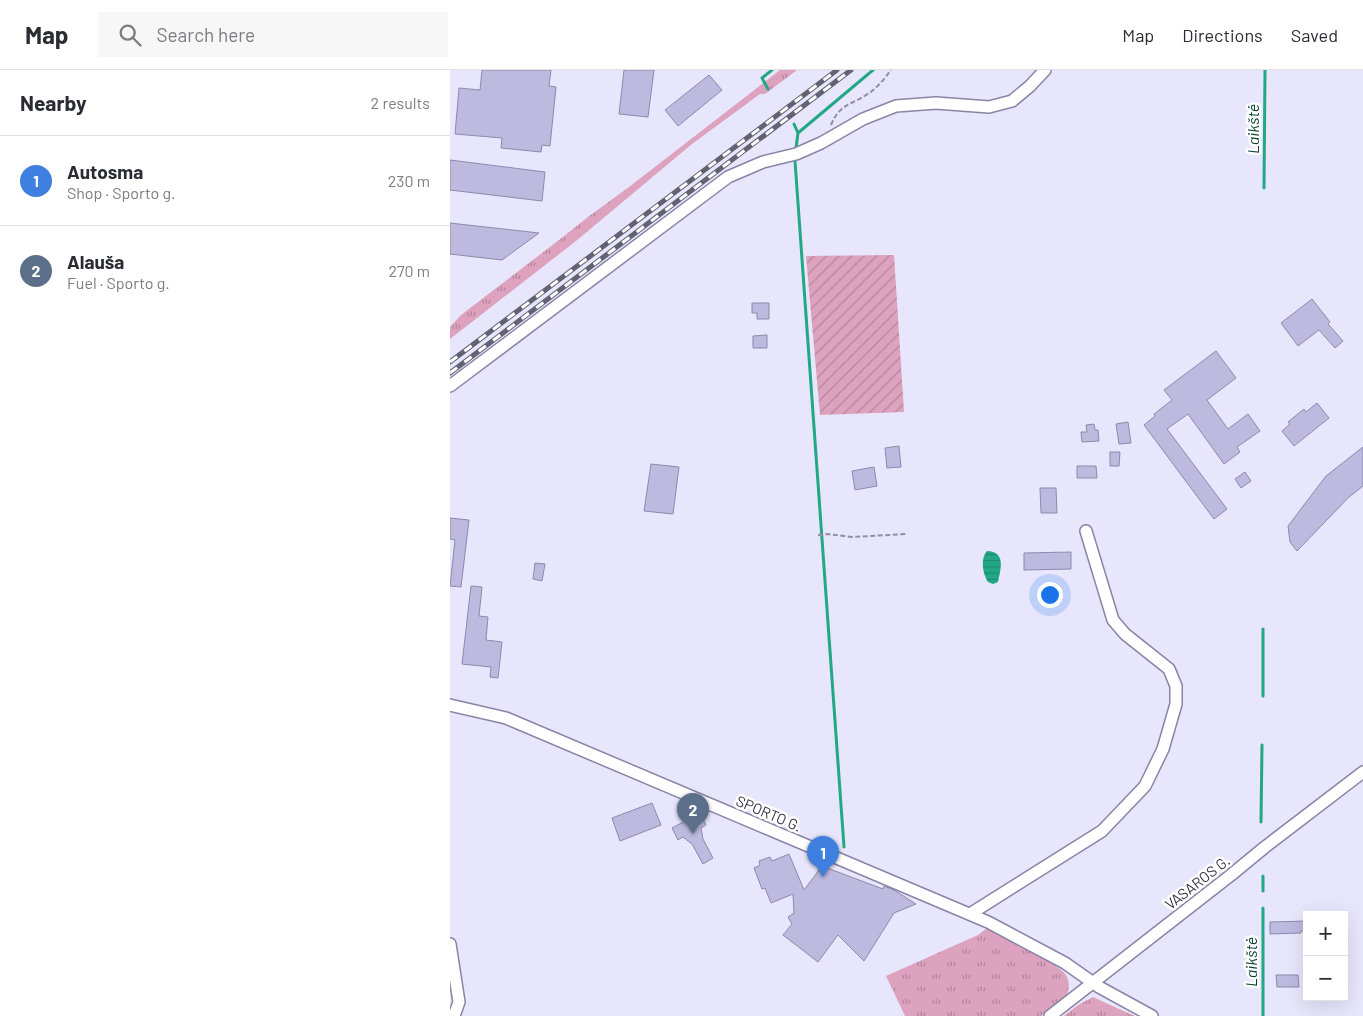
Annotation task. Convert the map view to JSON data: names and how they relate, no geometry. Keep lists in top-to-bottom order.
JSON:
{
  "streets": {
    "street": ["SPORTO G.", "VASAROS G."]
  },
  "crossings": [
    ["SPORTO G.", "VASAROS G."]
  ],
  "water": ["Laikštė"],
  "page": {
    "header": "Map",
    "search": "Search here",
    "nav": ["Map", "Directions", "Saved"],
    "heading": ["Nearby", "2 results"],
    "list": [
      {
        "mark": "1",
        "name": "Autosma",
        "note": "Shop · Sporto g.",
        "value": "230 m"
      },
      {
        "mark": "2",
        "name": "Alauša",
        "note": "Fuel · Sporto g.",
        "value": "270 m"
      }
    ],
    "pins": ["2", "1"],
    "map_buttons": ["+", "−"]
  }
}
